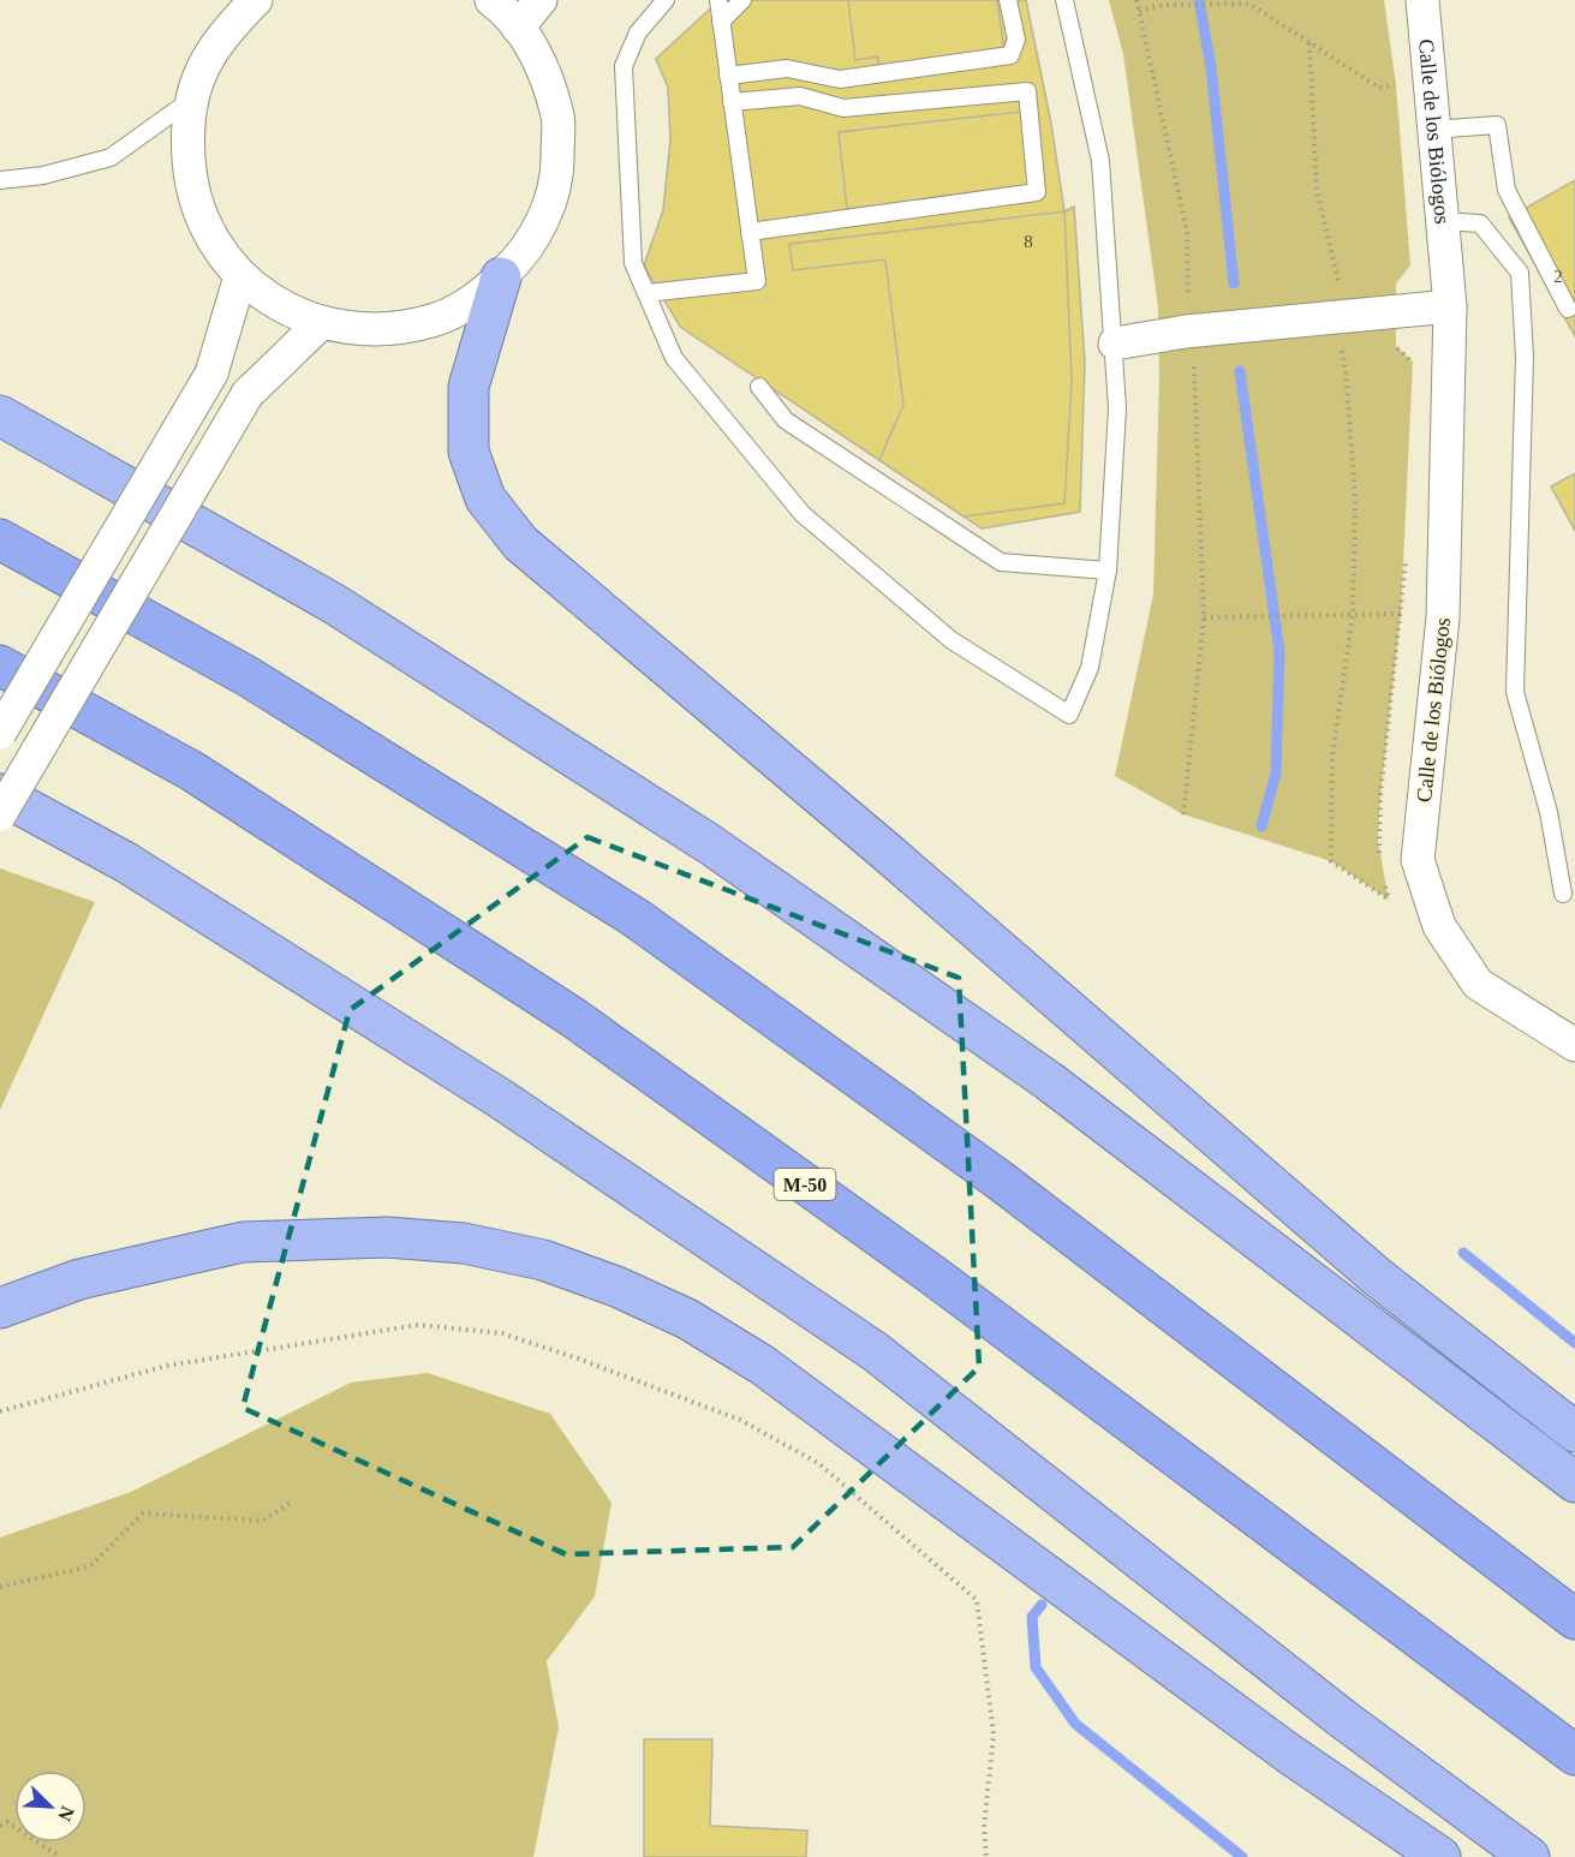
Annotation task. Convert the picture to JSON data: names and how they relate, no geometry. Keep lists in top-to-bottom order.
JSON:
{
  "streets": {
    "highway": ["M-50"],
    "street": ["Calle de los Biólogos"]
  },
  "house_numbers": ["8", "2"],
  "north": "bottom right"
}
